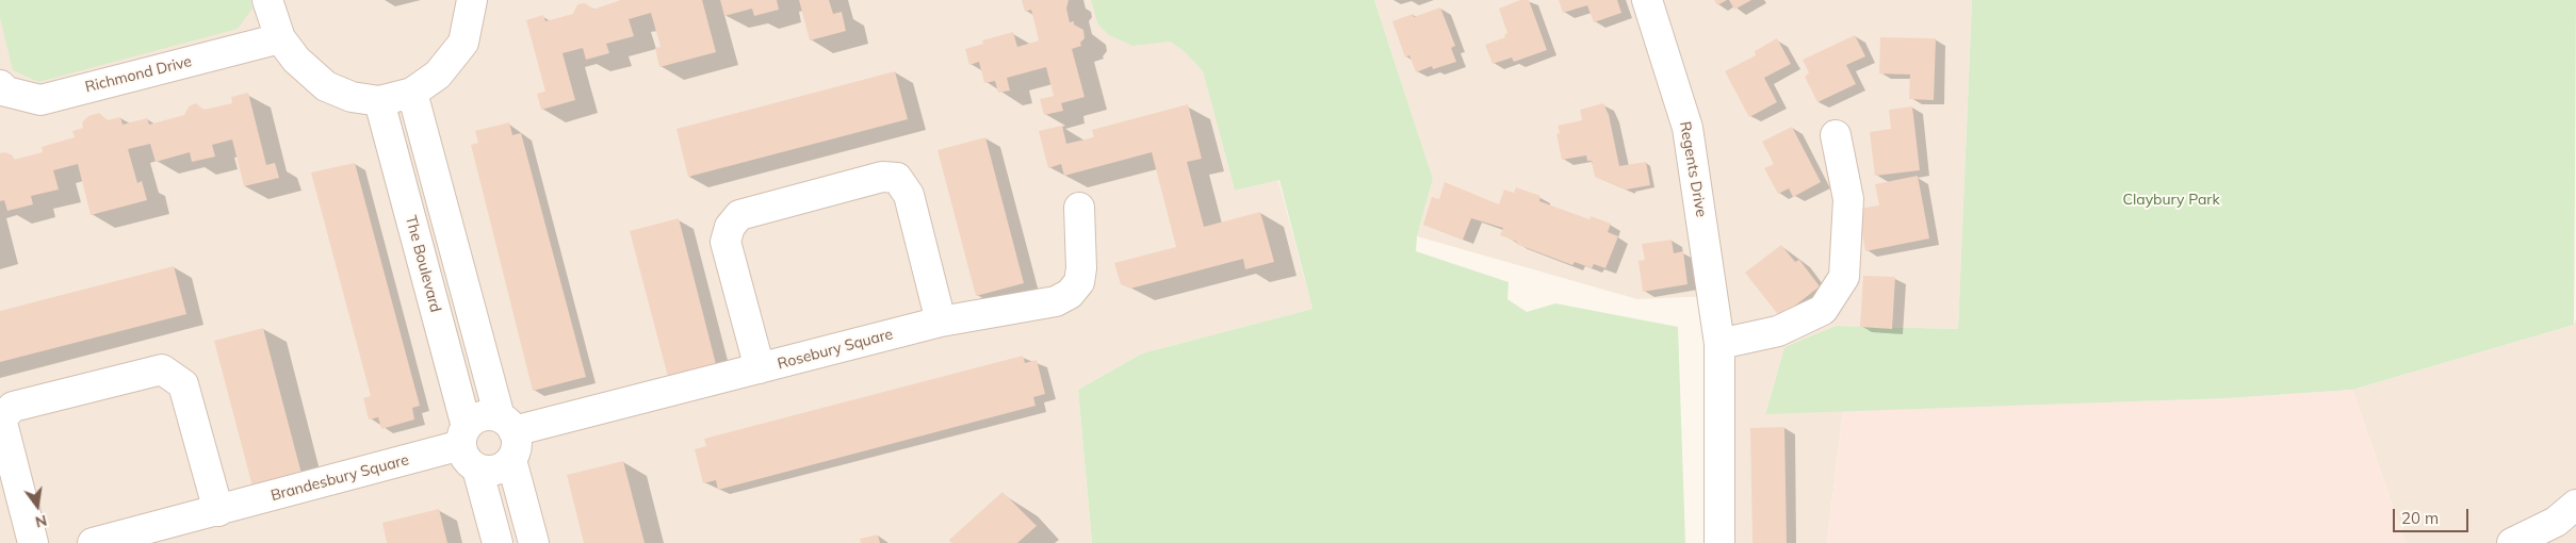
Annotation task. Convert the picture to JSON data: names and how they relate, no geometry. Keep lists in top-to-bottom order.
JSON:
{
  "streets": {
    "street": [
      "Richmond Drive",
      "Regents Drive",
      "The Boulevard",
      "Rosebury Square",
      "Brandesbury Square"
    ]
  },
  "crossings": [
    ["The Boulevard", "Rosebury Square"],
    ["The Boulevard", "Brandesbury Square"],
    ["Rosebury Square", "Brandesbury Square"]
  ],
  "parks": ["Claybury Park"],
  "scale_bar": "20 m",
  "north": "bottom"
}
